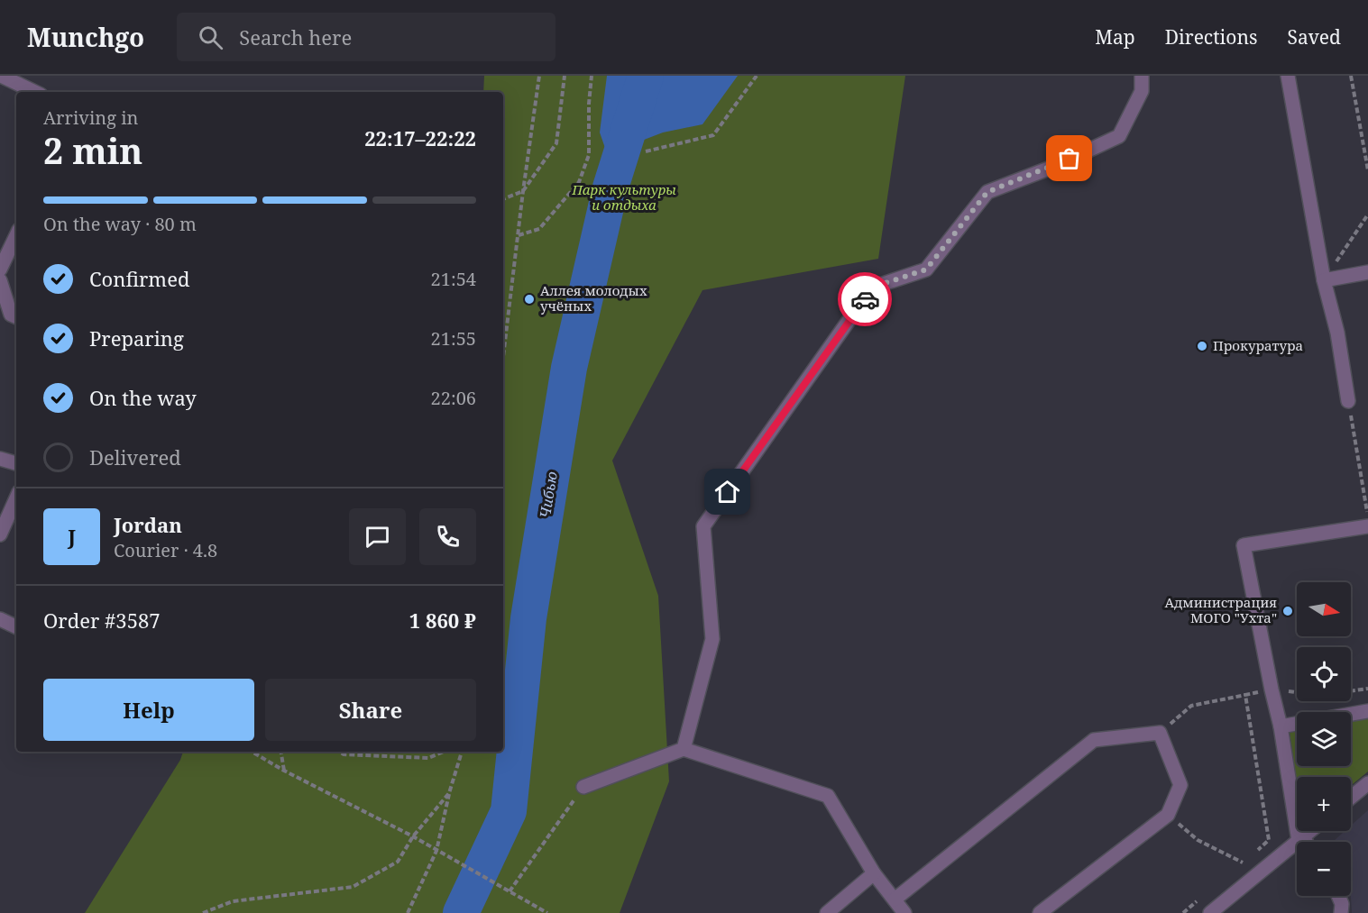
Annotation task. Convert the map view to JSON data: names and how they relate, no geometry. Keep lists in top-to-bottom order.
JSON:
{
  "water": ["Чибью"],
  "parks": ["Парк культуры и отдыха"],
  "places": ["Аллея молодых учёных", "Прокуратура", "Администрация МОГО \"Ухта\""],
  "north": "right",
  "page": {
    "header": "Munchgo",
    "search": "Search here",
    "nav": ["Map", "Directions", "Saved"],
    "heading": ["2 min", "Arriving in", "22:17–22:22"],
    "panel": [
      "Jordan",
      "Courier · 4.8",
      "Order #3587",
      "1 860 ₽"
    ],
    "bar": "On the way · 80 m",
    "list": [
      ["Confirmed", "21:54"],
      ["Preparing", "21:55"],
      ["On the way", "22:06"],
      "Delivered"
    ],
    "round": "J",
    "map_buttons": ["+", "−"],
    "buttons": ["Help", "Share"]
  }
}
